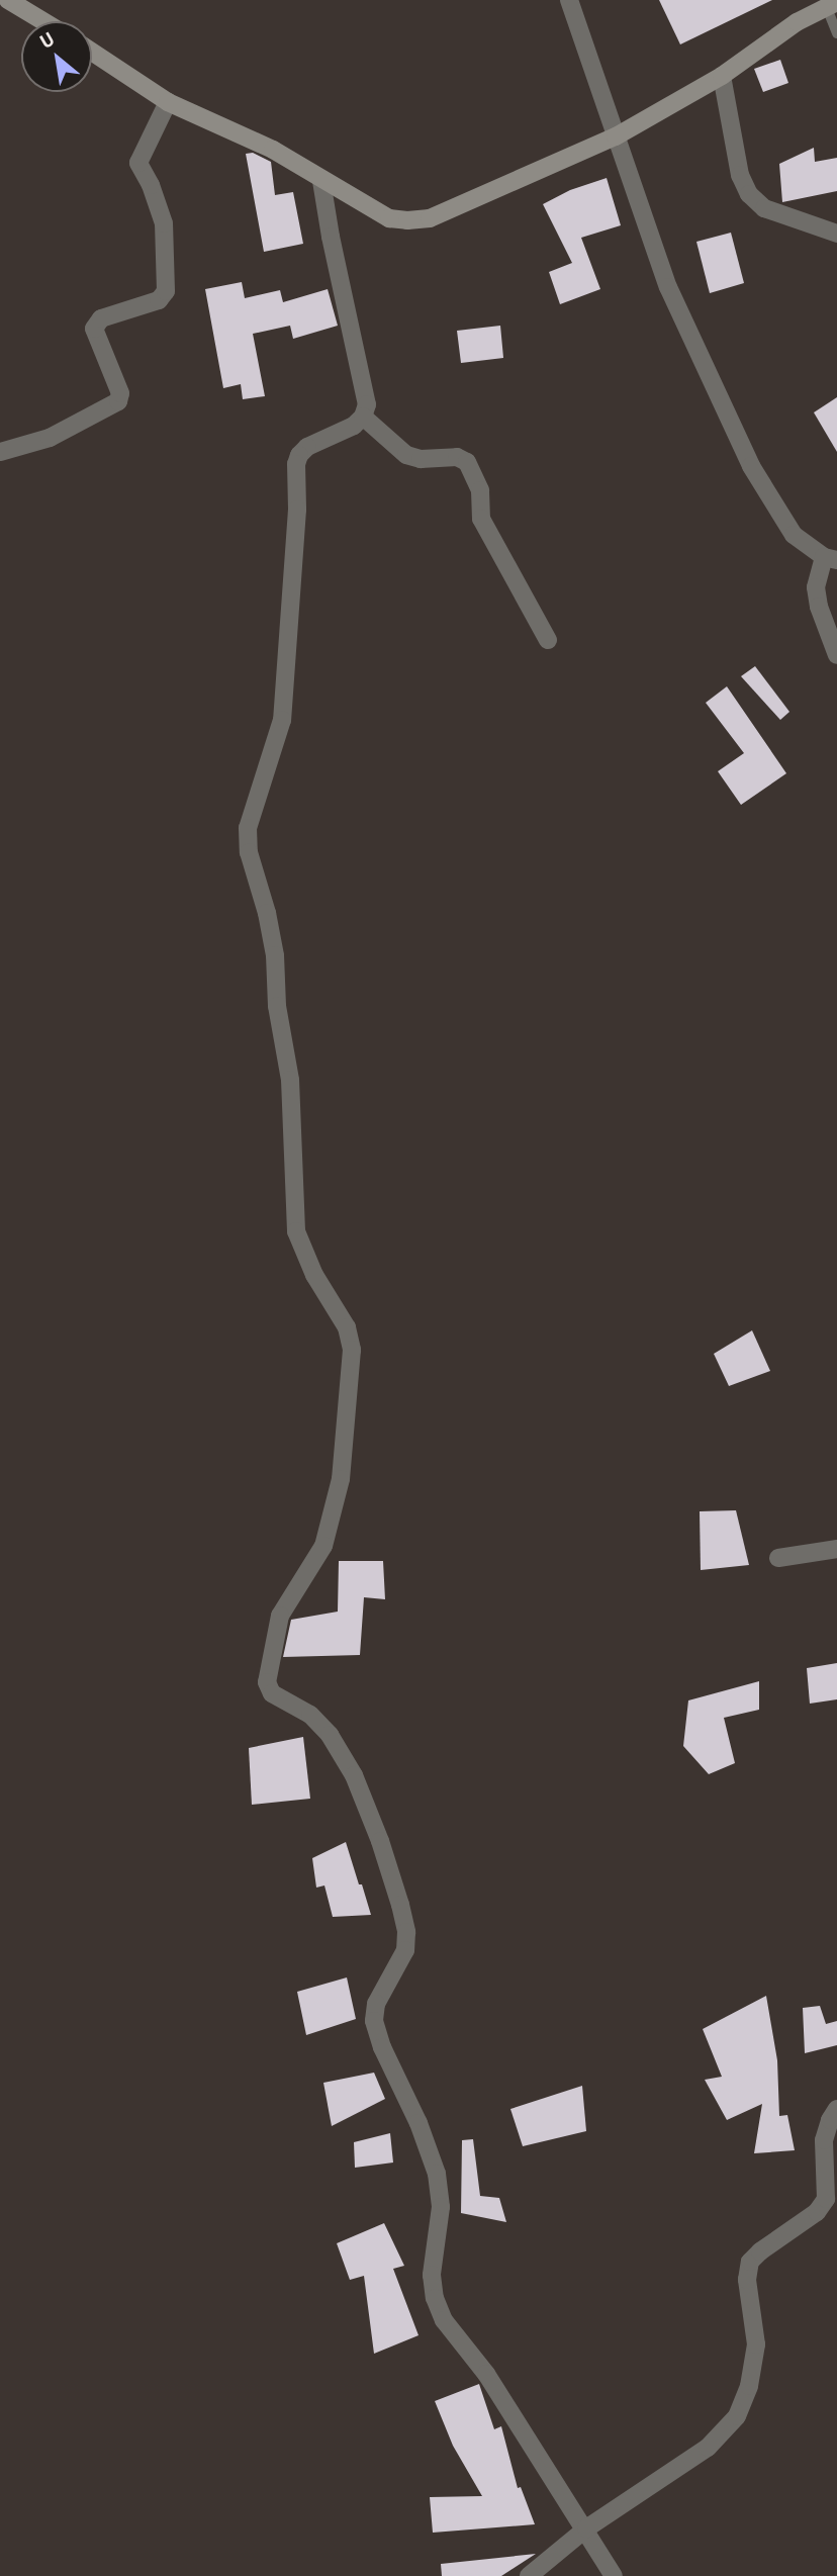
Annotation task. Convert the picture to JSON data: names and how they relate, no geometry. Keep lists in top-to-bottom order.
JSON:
{
  "north": "top left"
}
